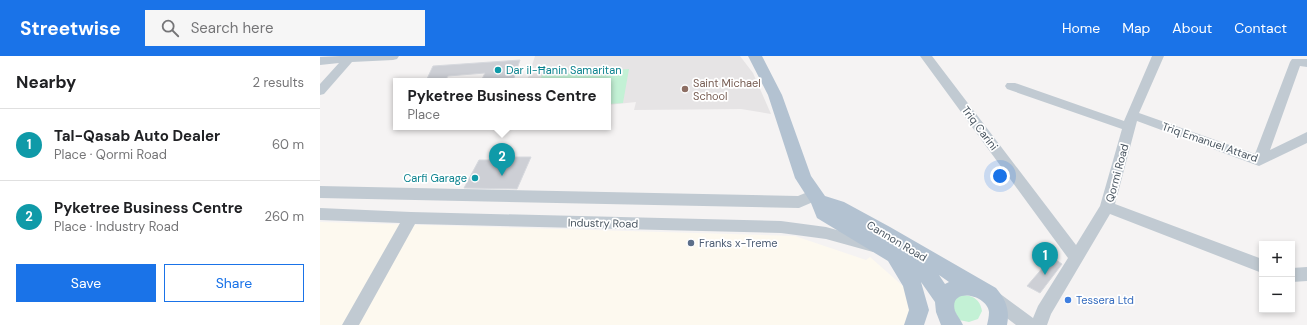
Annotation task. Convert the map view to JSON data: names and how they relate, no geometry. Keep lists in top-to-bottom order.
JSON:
{
  "streets": {
    "main road": ["Cannon Road"],
    "street": [
      "Triq Carini",
      "Triq Emanuel Attard",
      "Qormi Road",
      "Industry Road"
    ]
  },
  "crossings": [
    ["Triq Carini", "Qormi Road"],
    ["Triq Emanuel Attard", "Qormi Road"],
    ["Industry Road", "Cannon Road"]
  ],
  "places": [
    "Dar il-Ħanin Samaritan",
    "Saint Michael School",
    "Carfi Garage",
    "Franks x-Treme",
    "Tessera Ltd"
  ],
  "page": {
    "header": "Streetwise",
    "search": "Search here",
    "nav": [
      "Home",
      "Map",
      "About",
      "Contact"
    ],
    "heading": ["Nearby", "2 results"],
    "popup": ["Pyketree Business Centre", "Place"],
    "list": [
      {
        "mark": "1",
        "name": "Tal-Qasab Auto Dealer",
        "note": "Place · Qormi Road",
        "value": "60 m"
      },
      {
        "mark": "2",
        "name": "Pyketree Business Centre",
        "note": "Place · Industry Road",
        "value": "260 m"
      }
    ],
    "pins": ["2", "1"],
    "map_buttons": ["+", "−"],
    "buttons": ["Save", "Share"]
  }
}
